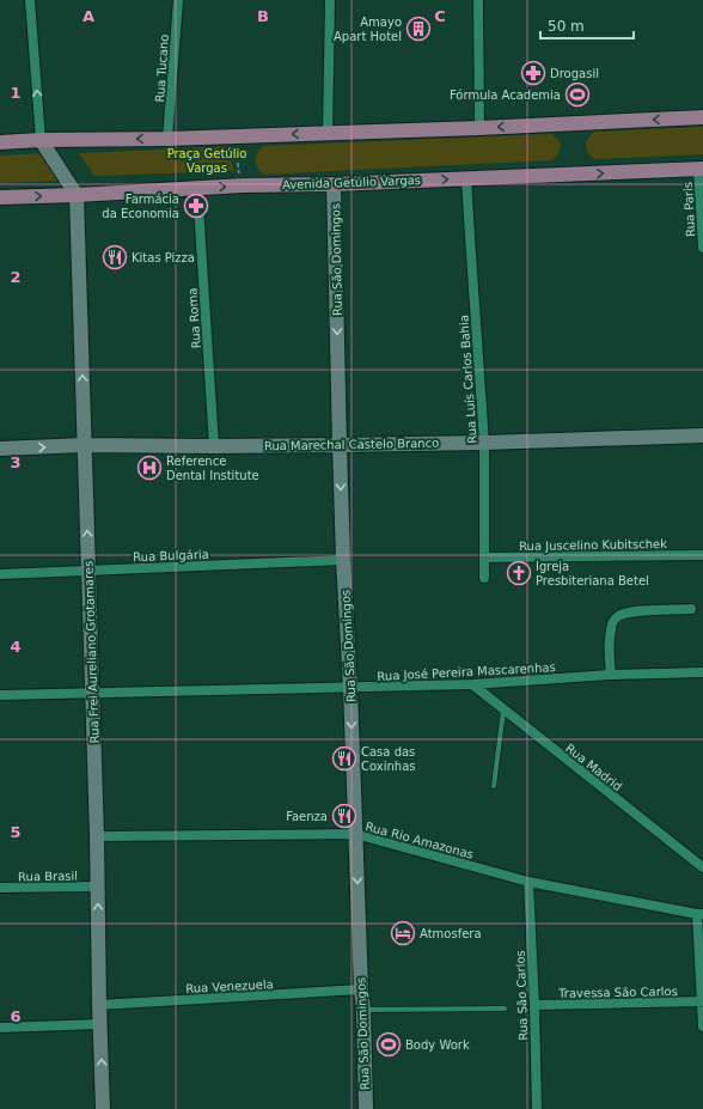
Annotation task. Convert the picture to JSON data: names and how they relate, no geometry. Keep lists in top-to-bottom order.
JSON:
{
  "streets": {
    "main road": ["Avenida Getúlio Vargas"],
    "street": [
      "Rua Tucano",
      "Rua Paris",
      "Rua São Domingos",
      "Rua Roma",
      "Rua Luís Carlos Bahia",
      "Rua Marechal Castelo Branco",
      "Rua Juscelino Kubitschek",
      "Rua Bulgária",
      "Rua Frei Aureliano Grotamares",
      "Rua José Pereira Mascarenhas",
      "Rua Madrid",
      "Rua Rio Amazonas",
      "Rua Brasil",
      "Rua Venezuela",
      "Travessa São Carlos",
      "Rua São Carlos"
    ]
  },
  "crossings": [
    ["Avenida Getúlio Vargas", "Rua Paris"],
    ["Avenida Getúlio Vargas", "Rua São Domingos"],
    ["Avenida Getúlio Vargas", "Rua Roma"],
    ["Avenida Getúlio Vargas", "Rua Luís Carlos Bahia"],
    ["Avenida Getúlio Vargas", "Rua Frei Aureliano Grotamares"],
    ["Rua São Domingos", "Rua Marechal Castelo Branco"],
    ["Rua São Domingos", "Rua Bulgária"],
    ["Rua São Domingos", "Rua José Pereira Mascarenhas"],
    ["Rua São Domingos", "Rua Rio Amazonas"],
    ["Rua São Domingos", "Rua Venezuela"],
    ["Rua Roma", "Rua Marechal Castelo Branco"],
    ["Rua Luís Carlos Bahia", "Rua Marechal Castelo Branco"],
    ["Rua Luís Carlos Bahia", "Rua Juscelino Kubitschek"],
    ["Rua Marechal Castelo Branco", "Rua Frei Aureliano Grotamares"],
    ["Rua Bulgária", "Rua Frei Aureliano Grotamares"],
    ["Rua Frei Aureliano Grotamares", "Rua José Pereira Mascarenhas"],
    ["Rua Frei Aureliano Grotamares", "Rua Rio Amazonas"],
    ["Rua Frei Aureliano Grotamares", "Rua Brasil"],
    ["Rua Frei Aureliano Grotamares", "Rua Venezuela"],
    ["Rua José Pereira Mascarenhas", "Rua Madrid"],
    ["Rua Rio Amazonas", "Rua São Carlos"],
    ["Travessa São Carlos", "Rua São Carlos"]
  ],
  "one_way": ["Rua São Domingos", "Rua Frei Aureliano Grotamares"],
  "parks": ["Praça Getúlio Vargas"],
  "places": {
    "building": ["Amayo Apart Hotel"],
    "pharmacy": ["Drogasil", "Farmácia da Economia"],
    "sports": ["Fórmula Academia", "Body Work"],
    "restaurant": ["Kitas Pizza", "Casa das Coxinhas", "Faenza"],
    "hospital": ["Reference Dental Institute"],
    "church": ["Igreja Presbiteriana Betel"],
    "hotel": ["Atmosfera"]
  },
  "scale_bar": "50 m",
  "grid": {
    "columns": ["A", "B", "C"],
    "rows": [
      "1",
      "2",
      "3",
      "4",
      "5",
      "6"
    ]
  }
}
